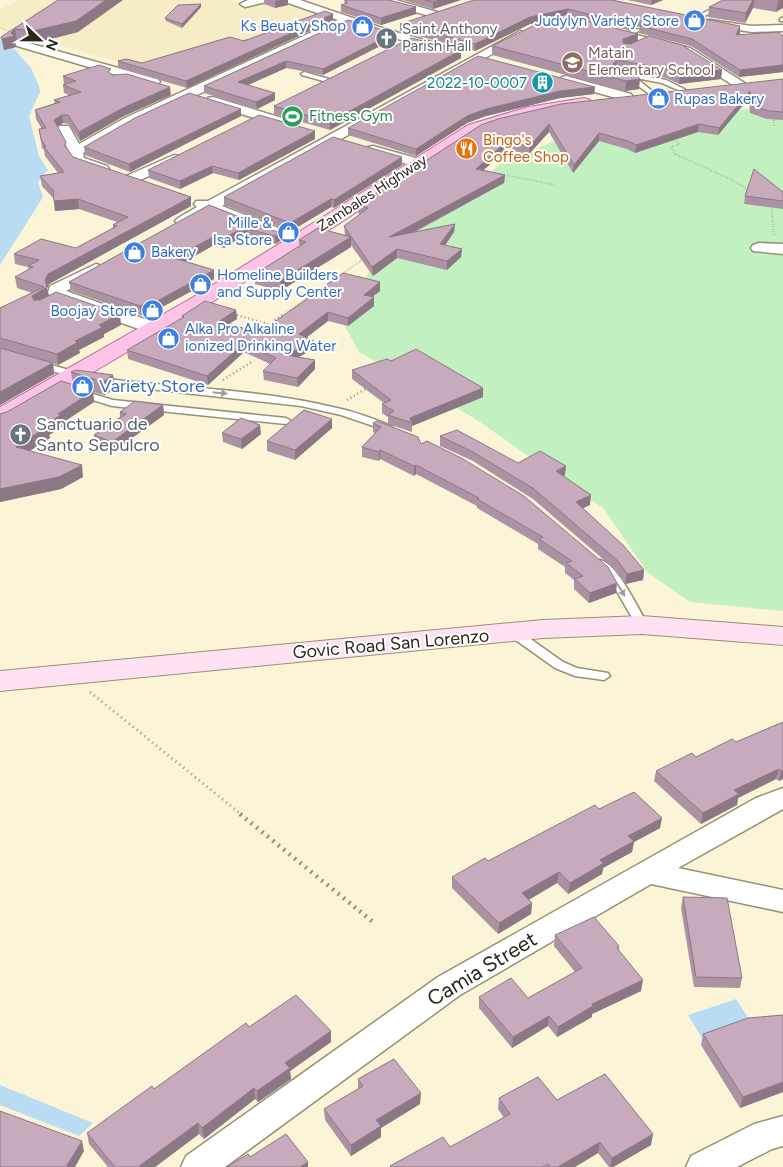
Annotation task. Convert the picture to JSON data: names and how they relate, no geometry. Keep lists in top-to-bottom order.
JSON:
{
  "streets": {
    "main road": ["Zambales Highway", "Govic Road San Lorenzo"],
    "street": ["Camia Street"]
  },
  "places": {
    "shop": [
      "Judylyn Variety Store",
      "Ks Beuaty Shop",
      "Rupas Bakery",
      "Mille & Isa Store",
      "Bakery",
      "Homeline Builders and Supply Center",
      "Boojay Store",
      "Alka Pro Alkaline ionized Drinking Water",
      "Variety Store"
    ],
    "church": ["Saint Anthony Parish Hall", "Sanctuario de Santo Sepulcro"],
    "school or university": ["Matain Elementary School"],
    "building": ["2022-10-0007"],
    "sports": ["Fitness Gym"],
    "restaurant": ["Bingo's Coffee Shop"]
  },
  "north": "right"
}
